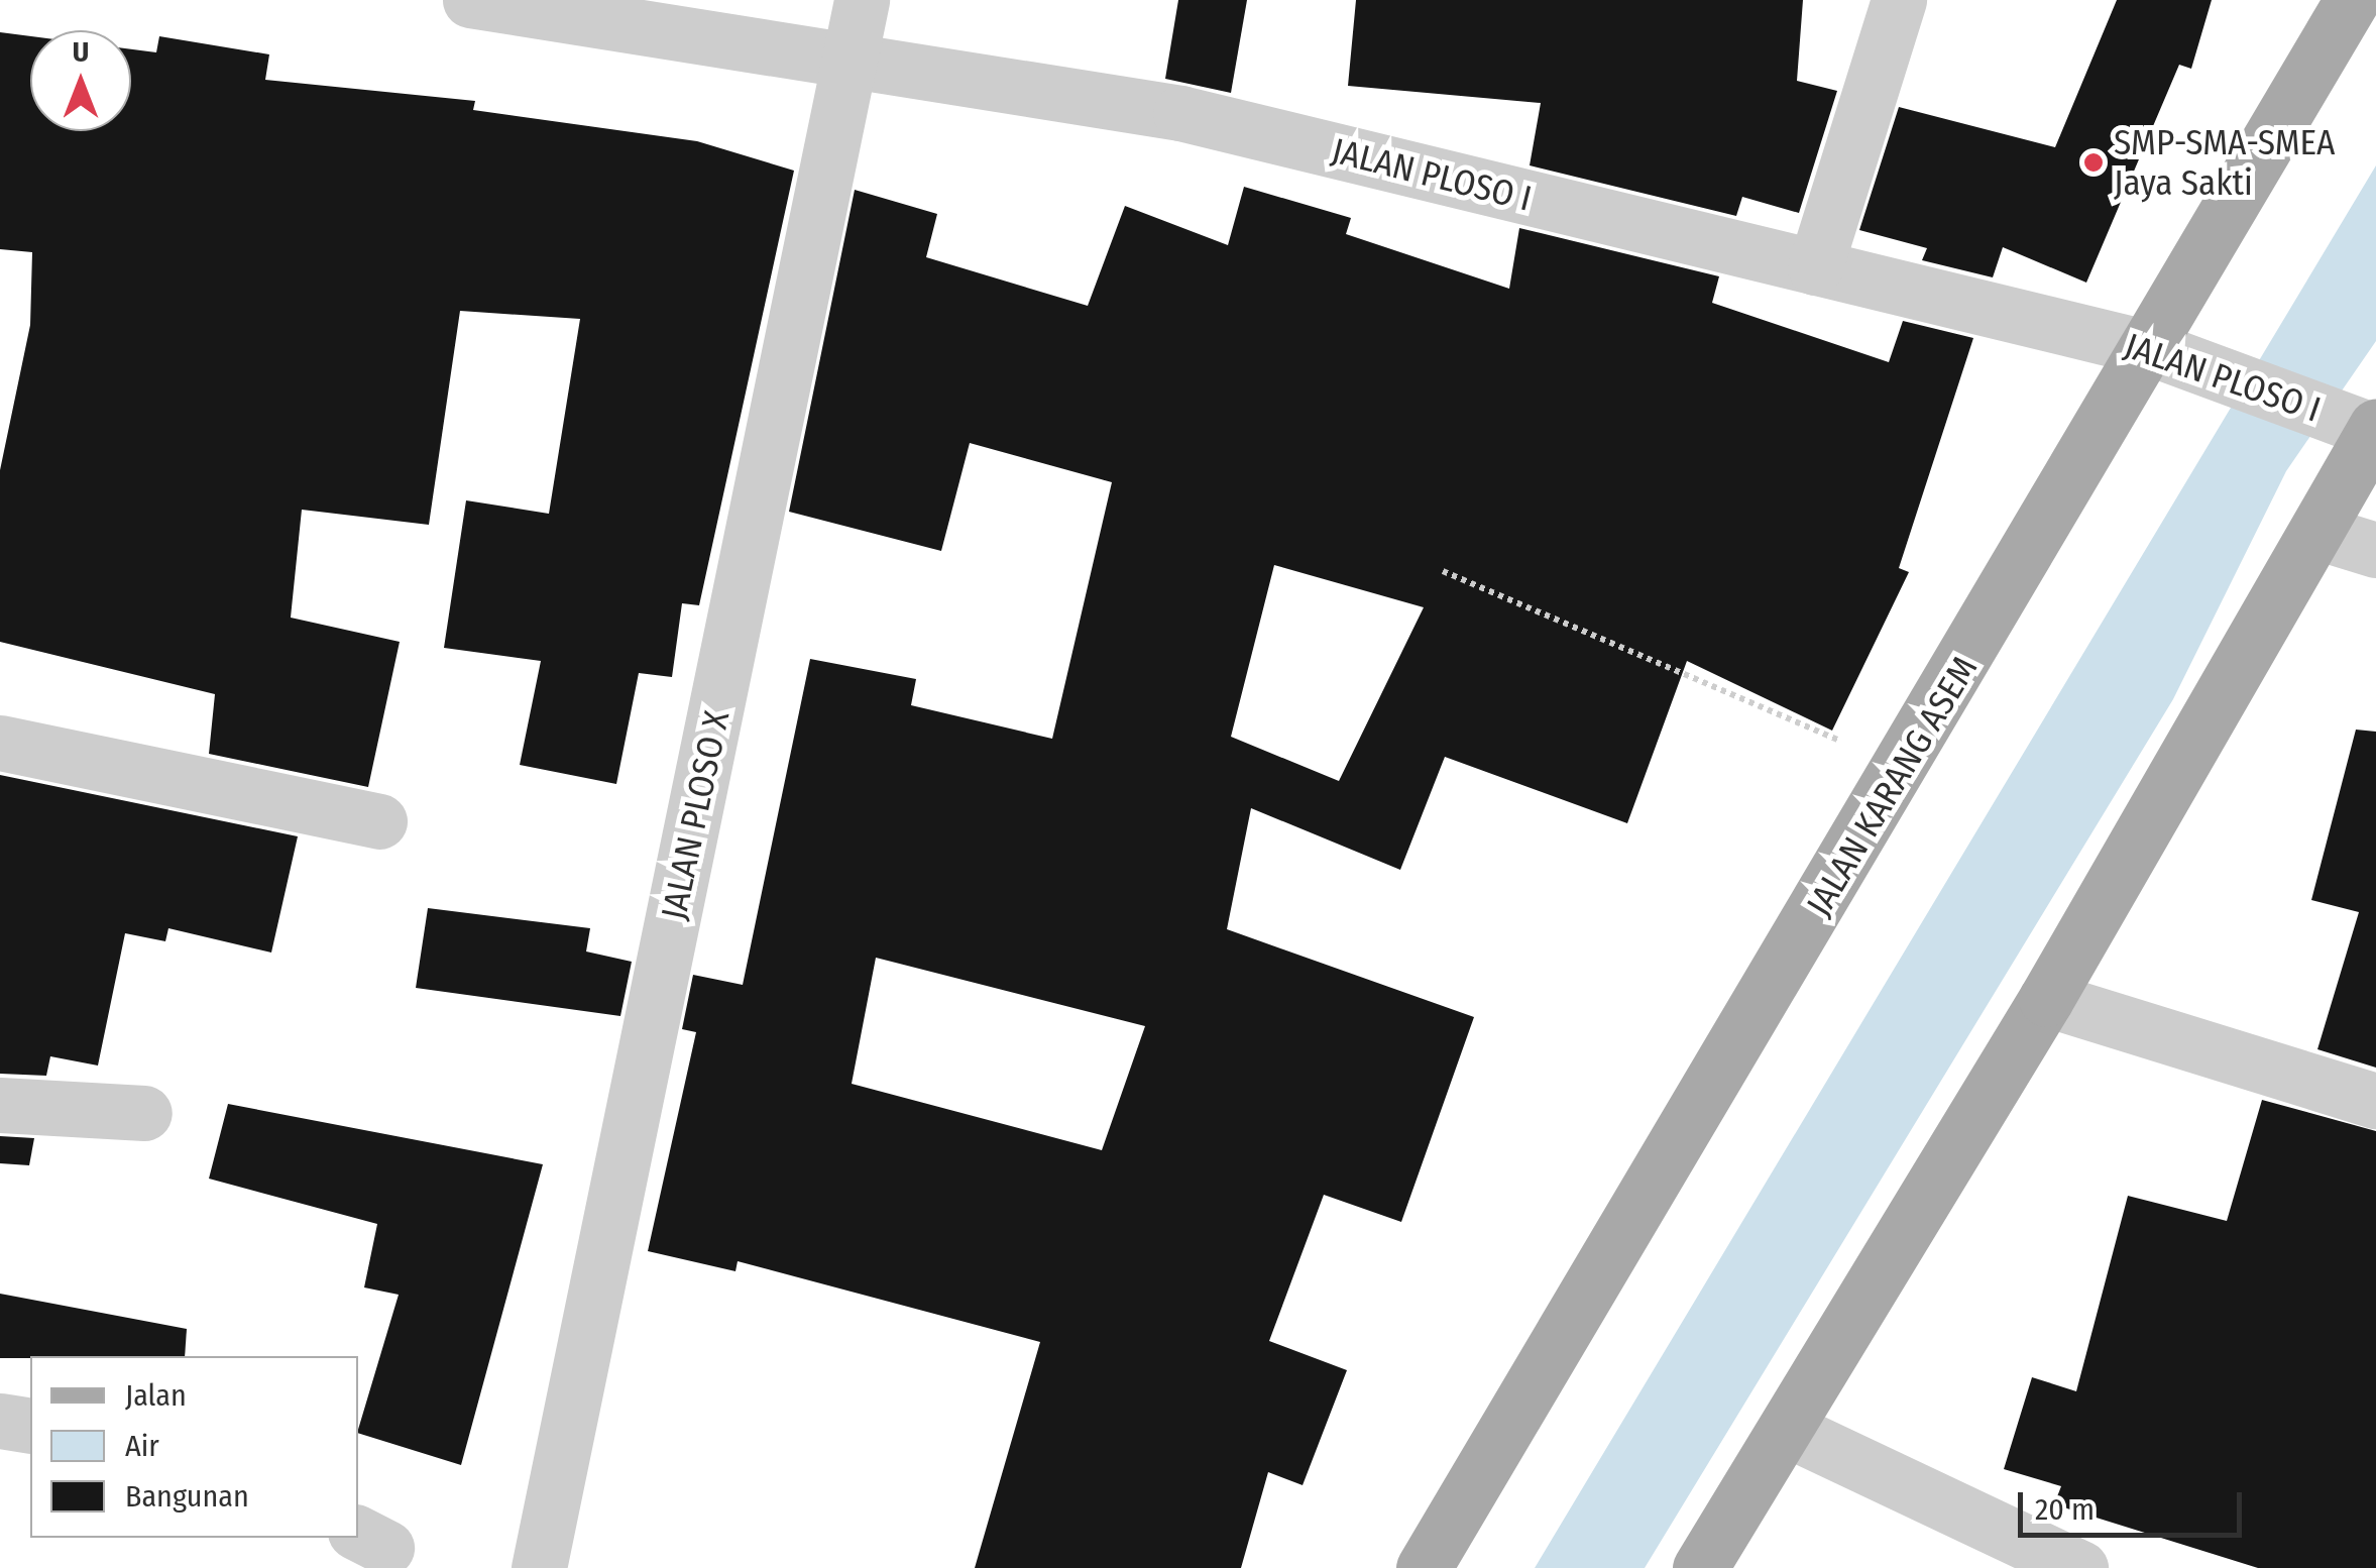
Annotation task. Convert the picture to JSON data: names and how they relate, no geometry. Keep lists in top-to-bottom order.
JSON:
{
  "streets": {
    "main road": ["JALAN KARANG ASEM"],
    "street": ["JALAN PLOSO I", "JALAN PLOSO X"]
  },
  "crossings": [
    ["JALAN PLOSO I", "JALAN KARANG ASEM"],
    ["JALAN PLOSO I", "JALAN PLOSO X"]
  ],
  "places": ["SMP-SMA-SMEA Jaya Sakti"],
  "legend": ["Jalan", "Air", "Bangunan"],
  "scale_bar": "20 m",
  "north": "top"
}
